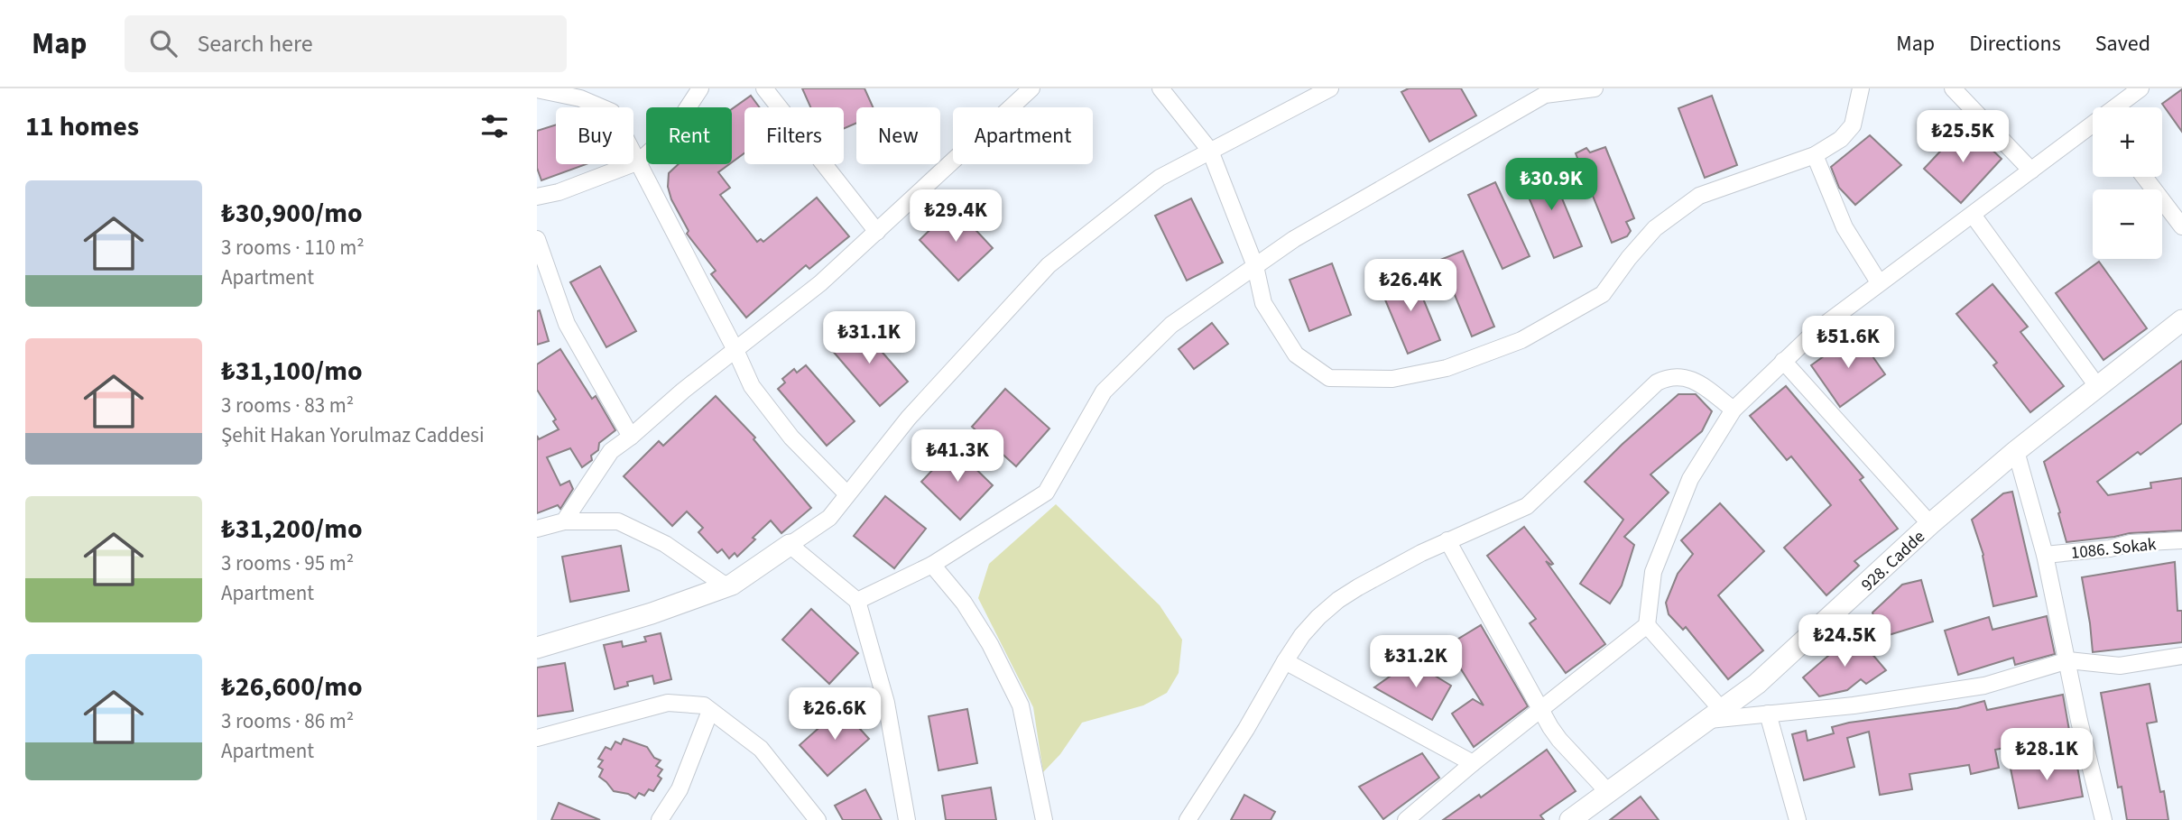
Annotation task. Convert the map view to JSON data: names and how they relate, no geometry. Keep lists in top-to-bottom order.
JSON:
{
  "streets": {
    "street": ["1086. Sokak", "928. Cadde"]
  },
  "page": {
    "header": "Map",
    "search": "Search here",
    "nav": ["Map", "Directions", "Saved"],
    "heading": "11 homes",
    "map_buttons": ["+", "−"],
    "chip": [
      "Buy",
      "Rent",
      "Filters",
      "New",
      "Apartment"
    ],
    "price": [
      "₺25.5K",
      "₺30.9K",
      "₺29.4K",
      "₺26.4K",
      "₺31.1K",
      "₺51.6K",
      "₺41.3K",
      "₺24.5K",
      "₺31.2K",
      "₺26.6K",
      "₺28.1K"
    ],
    "list": [
      {
        "name": "₺30,900/mo",
        "note": "3 rooms · 110 m² · Apartment"
      },
      {
        "name": "₺31,100/mo",
        "note": "3 rooms · 83 m² · Şehit Hakan Yorulmaz Caddesi"
      },
      {
        "name": "₺31,200/mo",
        "note": "3 rooms · 95 m² · Apartment"
      },
      {
        "name": "₺26,600/mo",
        "note": "3 rooms · 86 m² · Apartment"
      }
    ]
  }
}
